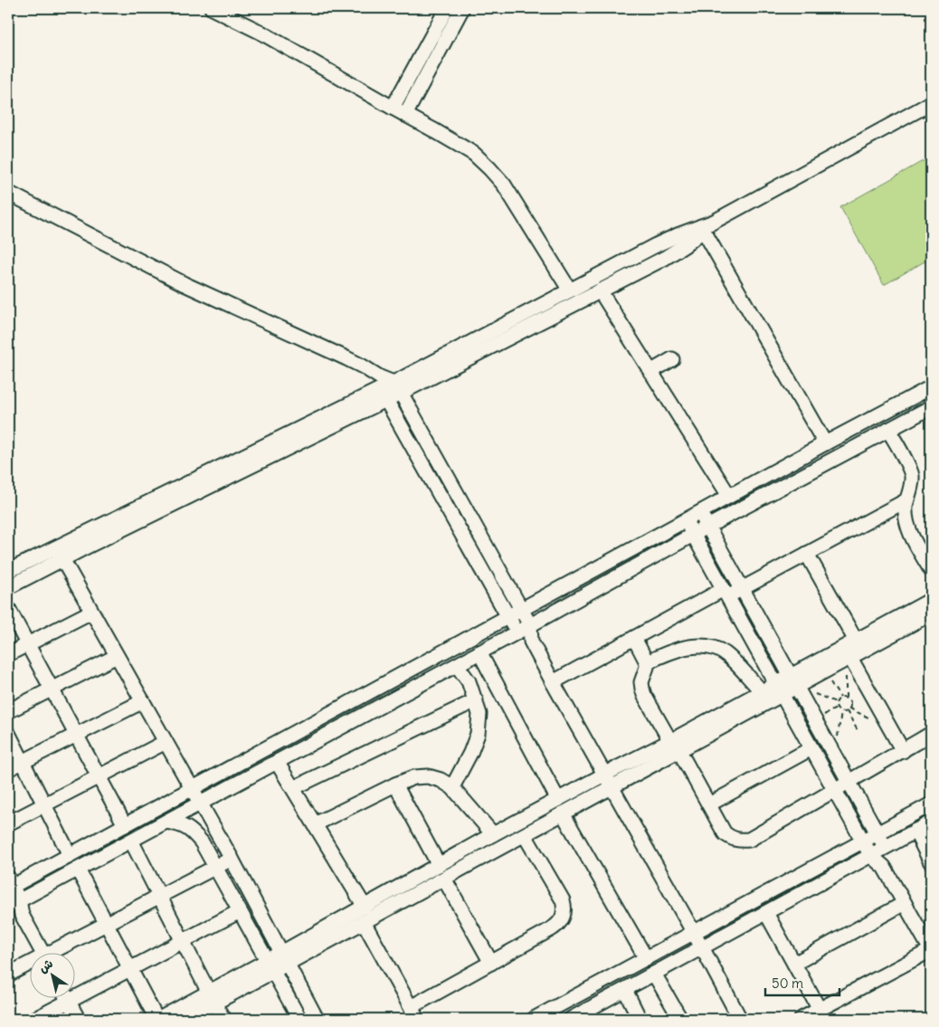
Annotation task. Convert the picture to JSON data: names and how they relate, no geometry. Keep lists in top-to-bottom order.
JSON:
{
  "scale_bar": "50 m",
  "north": "top left"
}
